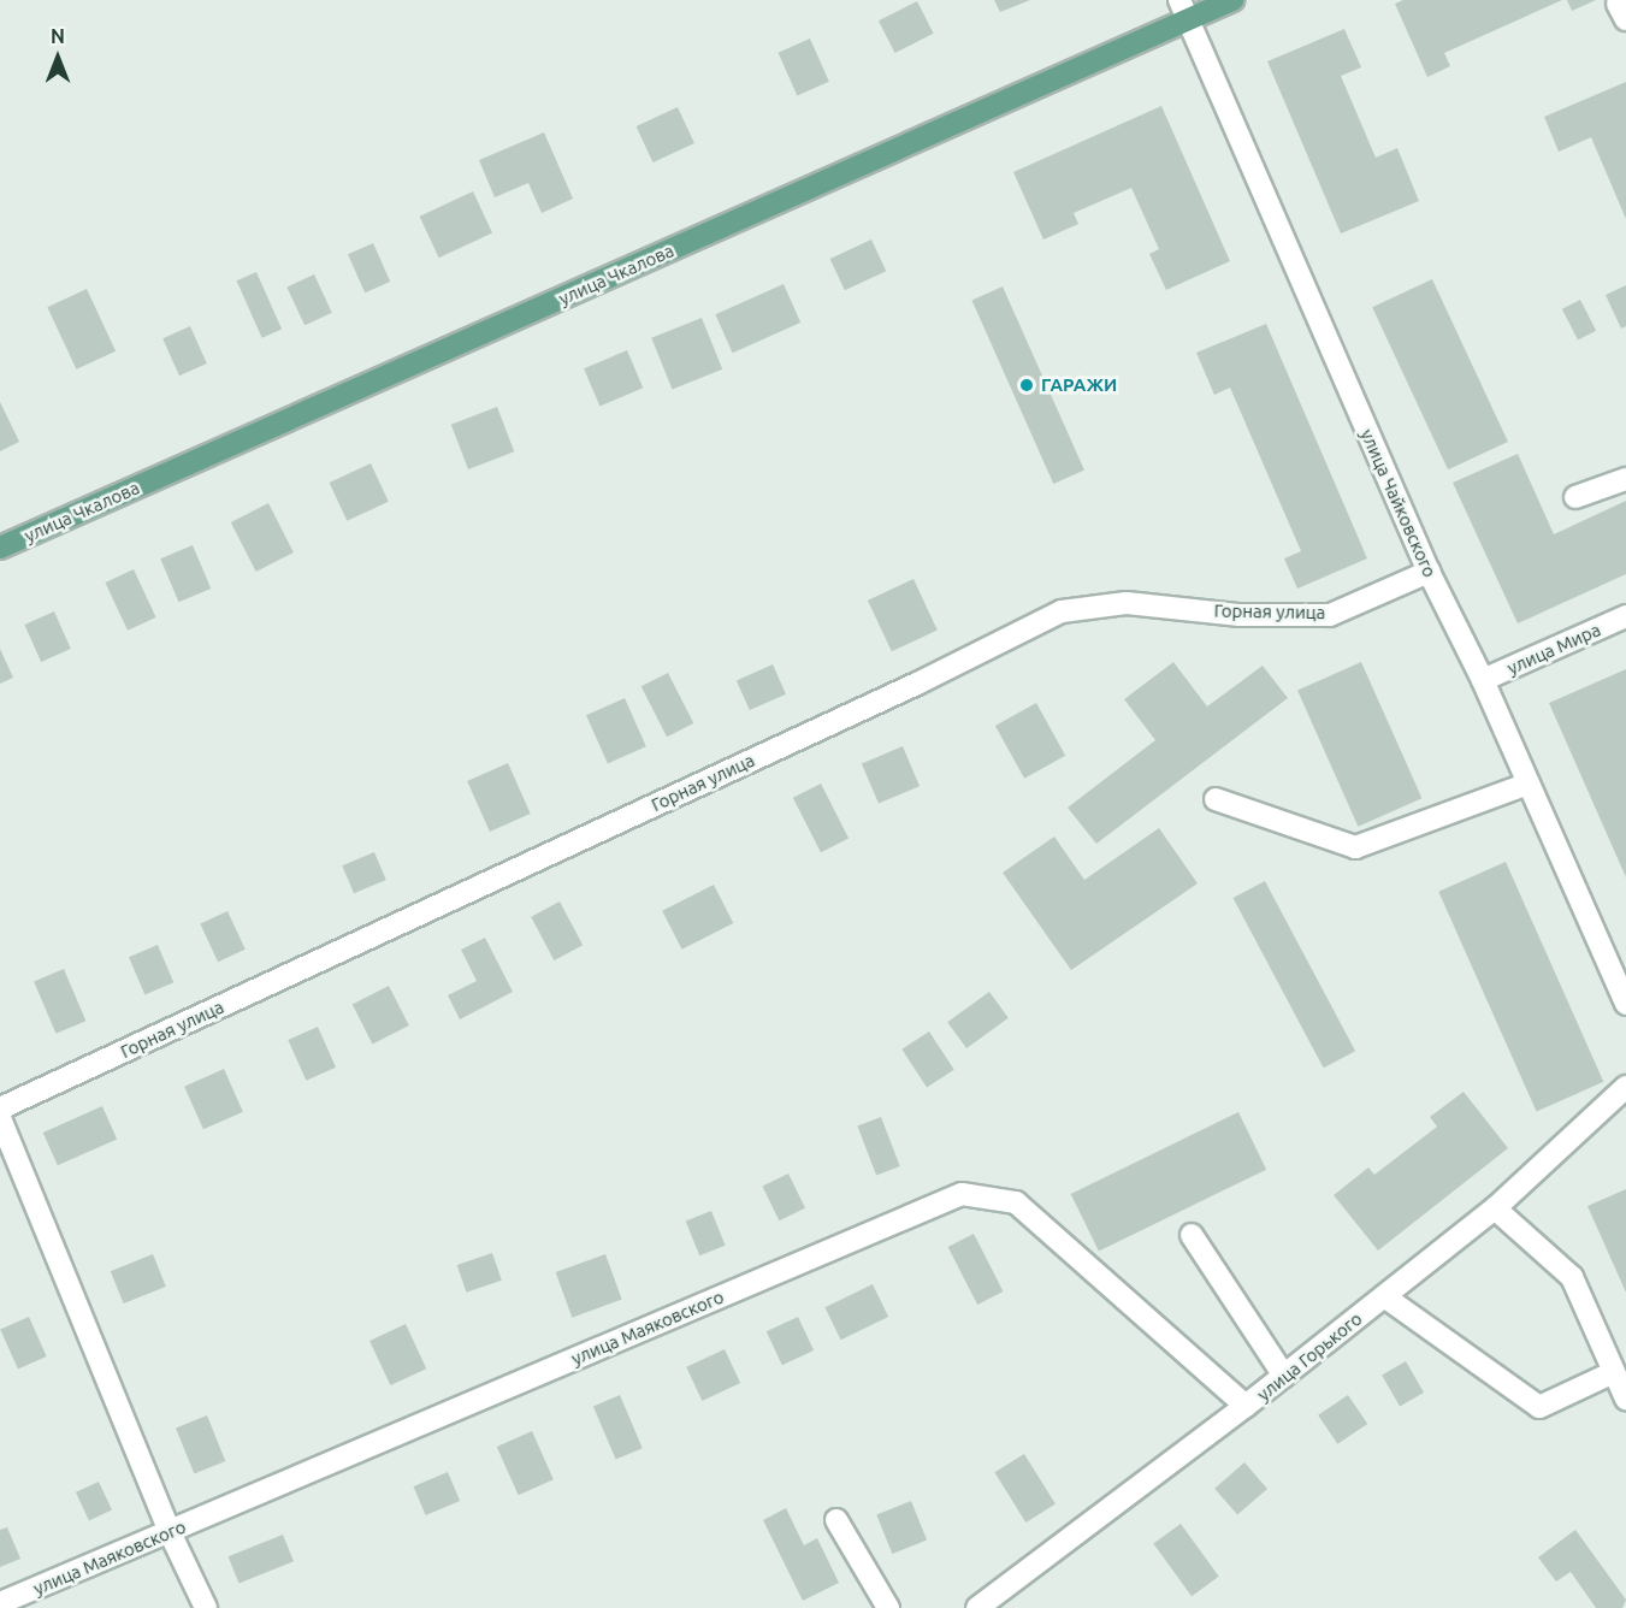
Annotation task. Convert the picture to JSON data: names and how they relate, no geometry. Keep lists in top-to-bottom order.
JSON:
{
  "streets": {
    "main road": ["улица Чкалова"],
    "street": [
      "улица Чайковского",
      "Горная улица",
      "улица Мира",
      "улица Маяковского",
      "улица Горького"
    ]
  },
  "crossings": [
    ["улица Чкалова", "улица Чайковского"],
    ["улица Чайковского", "Горная улица"],
    ["улица Чайковского", "улица Мира"],
    ["улица Маяковского", "улица Горького"]
  ],
  "places": ["ГАРАЖИ"],
  "north": "top"
}
